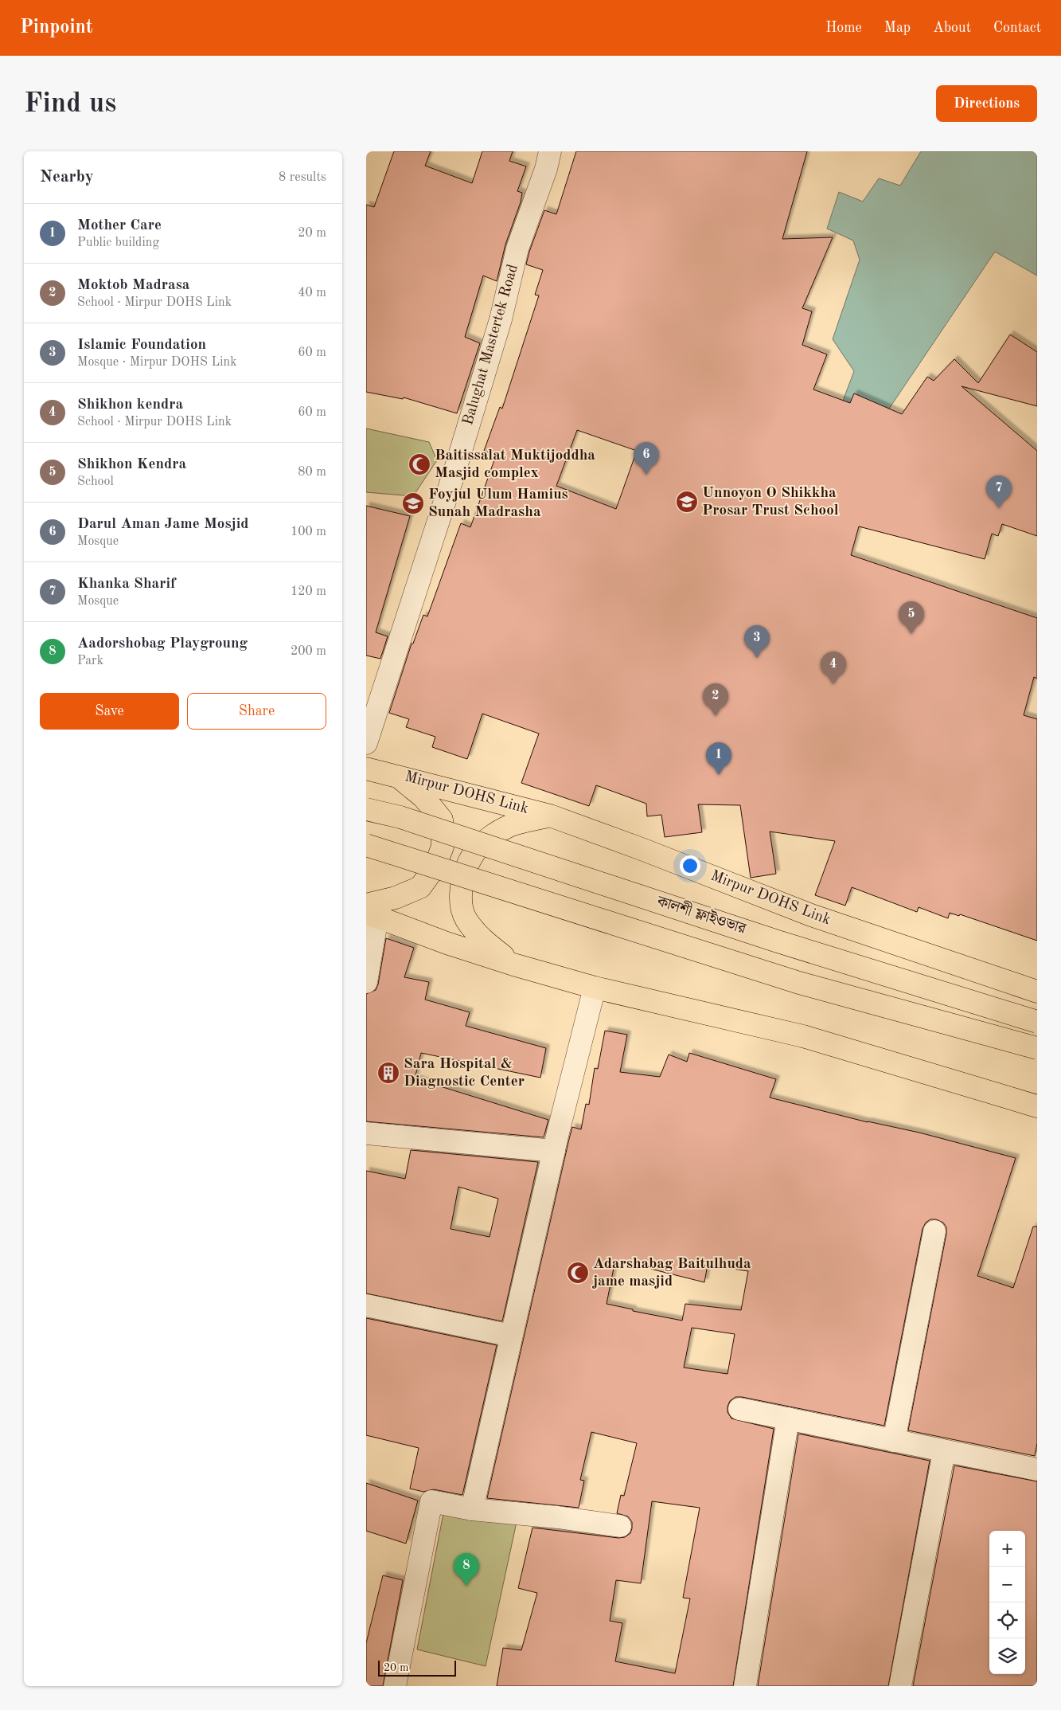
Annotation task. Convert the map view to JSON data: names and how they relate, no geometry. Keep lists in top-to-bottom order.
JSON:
{
  "streets": {
    "main road": ["Mirpur DOHS Link", "কালশী ফ্লাইওভার"],
    "street": ["Balughat Mastertek Road"]
  },
  "places": {
    "mosque": ["Baitissalat Muktijoddha Masjid complex", "Adarshabag Baitulhuda jame masjid"],
    "school or university": ["Unnoyon O Shikkha Prosar Trust School", "Foyjul Ulum Hamius Sunah Madrasha"],
    "building": ["Sara Hospital & Diagnostic Center"]
  },
  "scale_bar": "20 m",
  "page": {
    "header": "Pinpoint",
    "nav": [
      "Home",
      "Map",
      "About",
      "Contact"
    ],
    "buttons": [
      "Directions",
      ["Save", "Share"]
    ],
    "title": "Find us",
    "heading": ["Nearby", "8 results"],
    "list": [
      {
        "mark": "1",
        "name": "Mother Care",
        "note": "Public building",
        "value": "20 m"
      },
      {
        "mark": "2",
        "name": "Moktob Madrasa",
        "note": "School · Mirpur DOHS Link",
        "value": "40 m"
      },
      {
        "mark": "3",
        "name": "Islamic Foundation",
        "note": "Mosque · Mirpur DOHS Link",
        "value": "60 m"
      },
      {
        "mark": "4",
        "name": "Shikhon kendra",
        "note": "School · Mirpur DOHS Link",
        "value": "60 m"
      },
      {
        "mark": "5",
        "name": "Shikhon Kendra",
        "note": "School",
        "value": "80 m"
      },
      {
        "mark": "6",
        "name": "Darul Aman Jame Mosjid",
        "note": "Mosque",
        "value": "100 m"
      },
      {
        "mark": "7",
        "name": "Khanka Sharif",
        "note": "Mosque",
        "value": "120 m"
      },
      {
        "mark": "8",
        "name": "Aadorshobag Playgroung",
        "note": "Park",
        "value": "200 m"
      }
    ],
    "pins": [
      "6",
      "7",
      "5",
      "3",
      "4",
      "2",
      "1",
      "8"
    ],
    "map_buttons": ["+", "−"],
    "scale": "20 m"
  }
}
